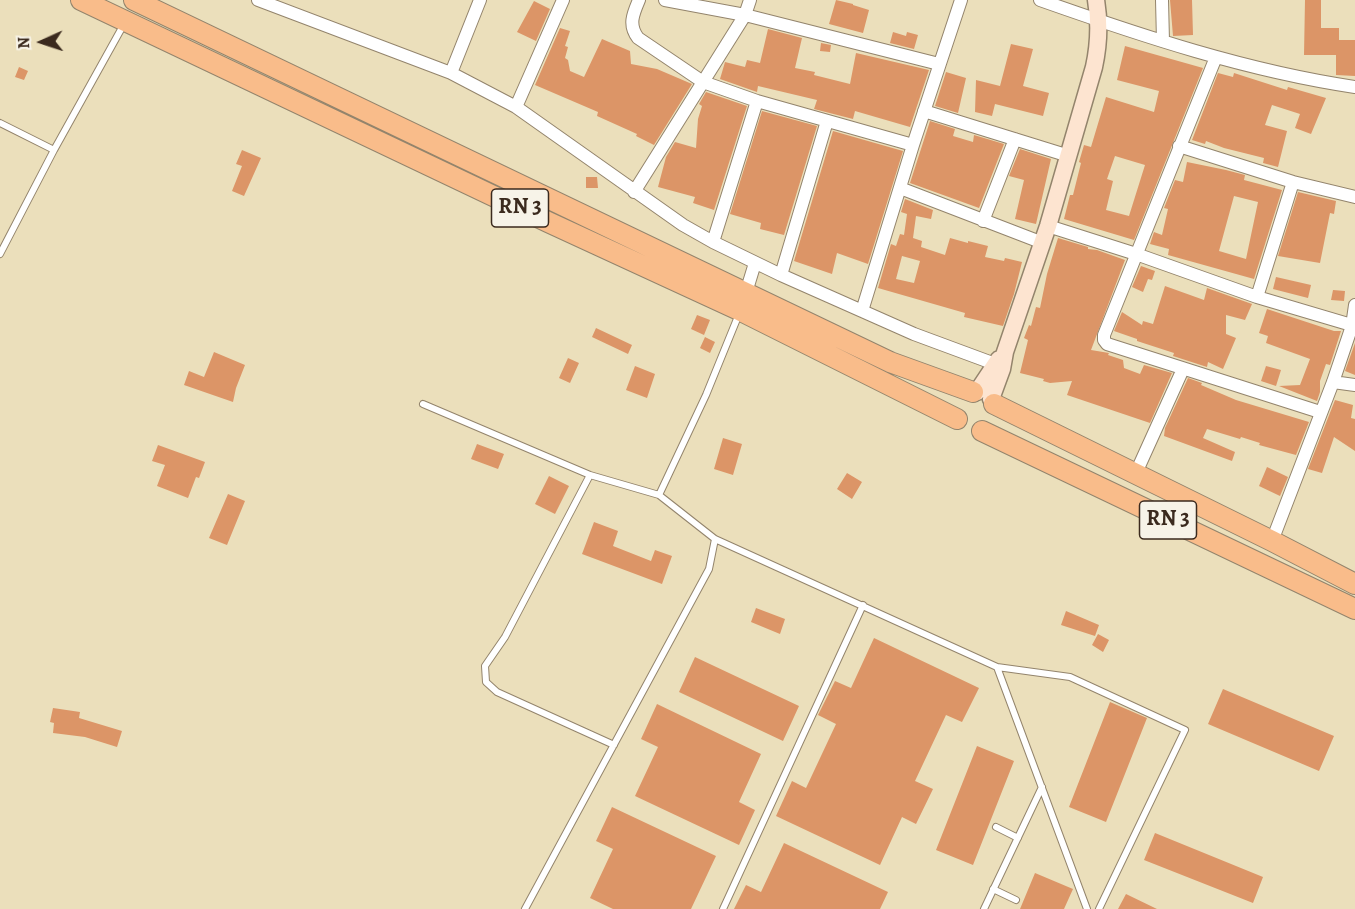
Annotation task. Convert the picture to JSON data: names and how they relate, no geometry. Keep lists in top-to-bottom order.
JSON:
{
  "streets": {
    "highway": ["RN 3"]
  },
  "north": "left"
}
